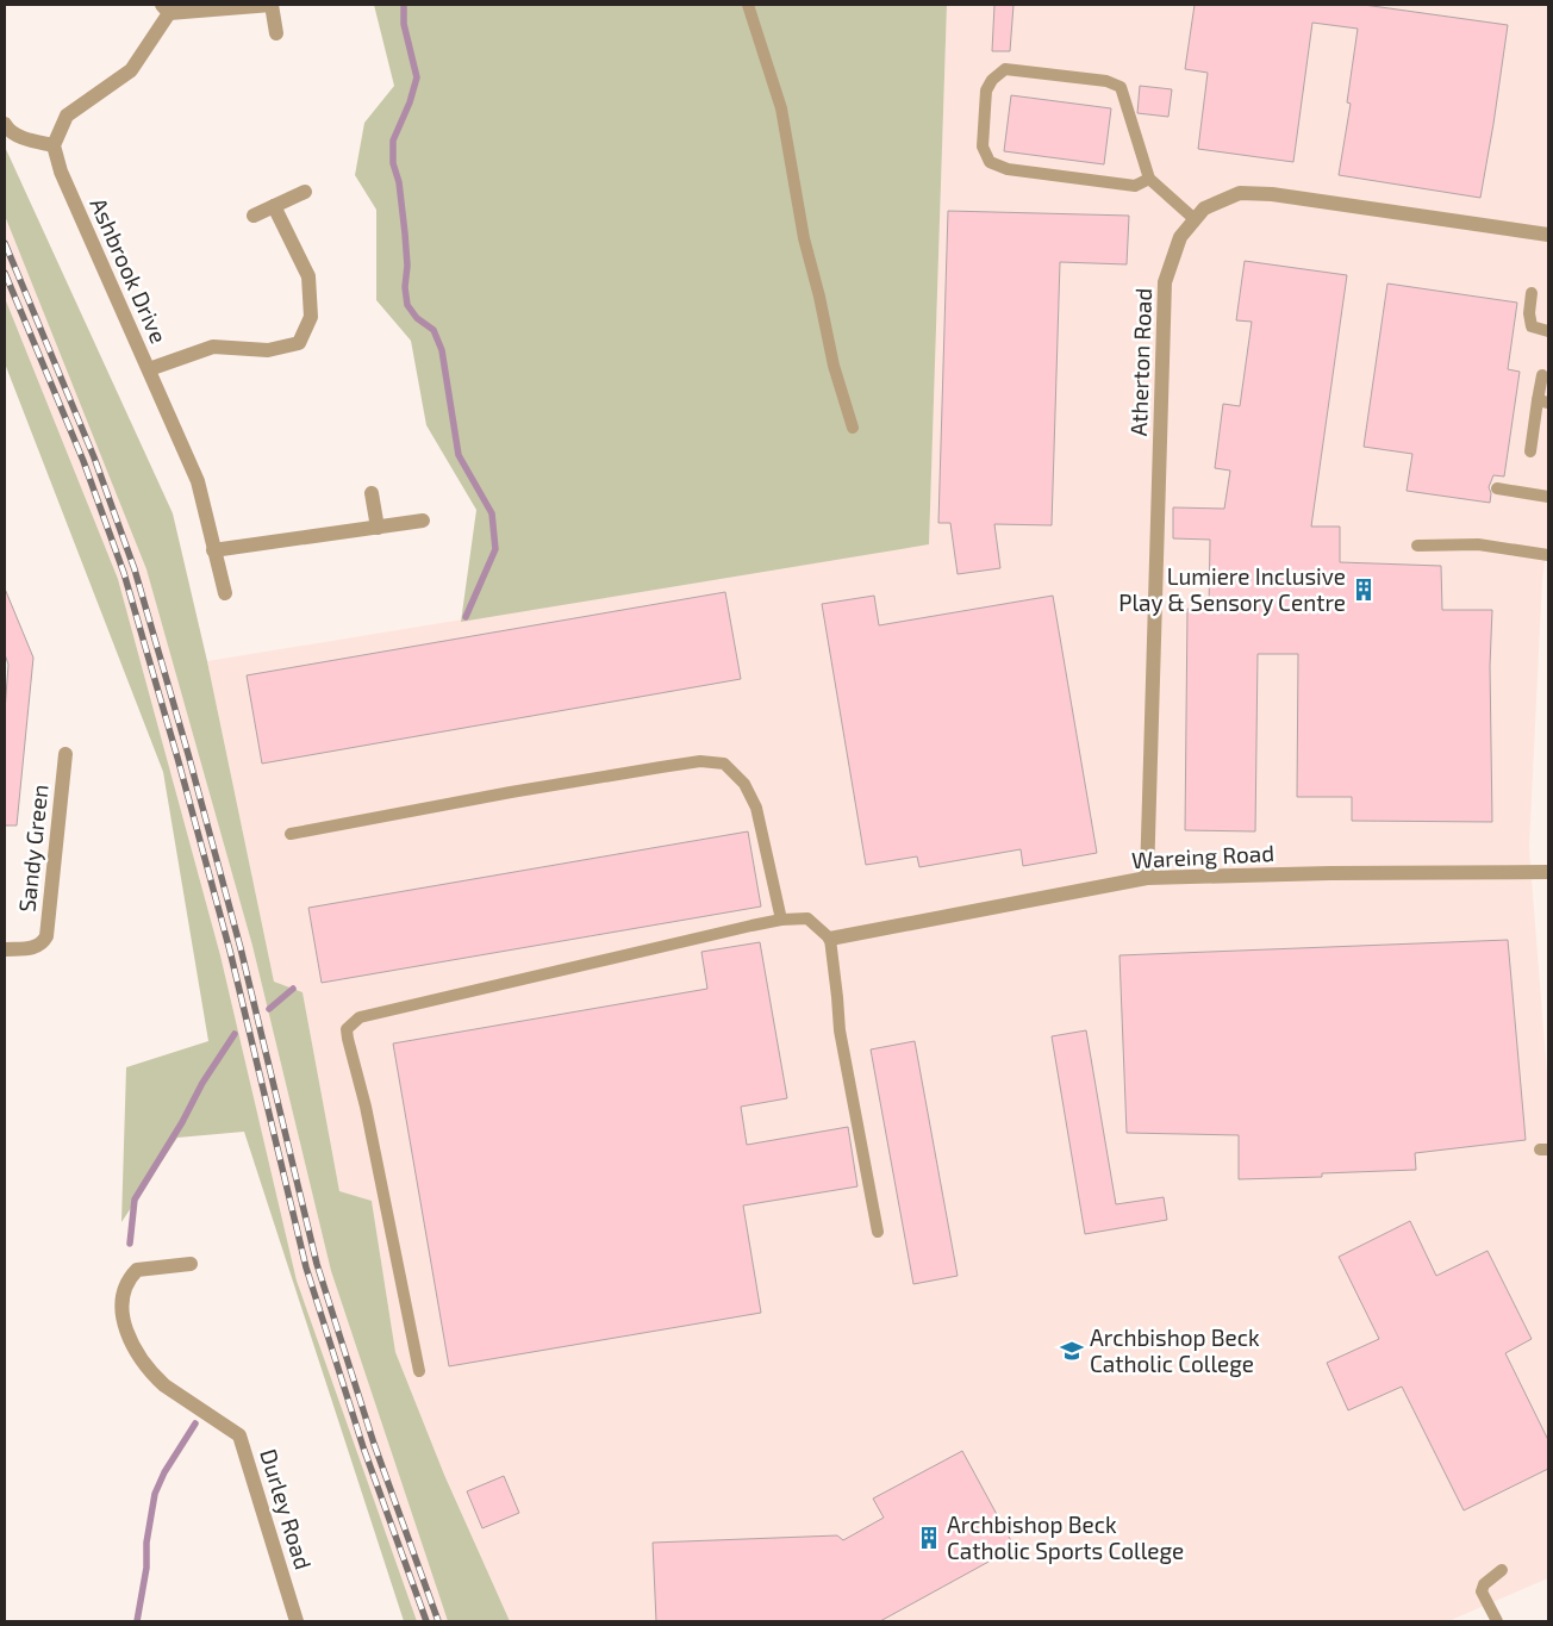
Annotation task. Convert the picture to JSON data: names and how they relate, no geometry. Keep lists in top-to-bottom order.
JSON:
{
  "streets": {
    "street": [
      "Ashbrook Drive",
      "Atherton Road",
      "Sandy Green",
      "Wareing Road",
      "Durley Road"
    ]
  },
  "crossings": [
    ["Atherton Road", "Wareing Road"]
  ],
  "places": {
    "building": ["Lumiere Inclusive Play & Sensory Centre", "Archbishop Beck Catholic Sports College"],
    "school or university": ["Archbishop Beck Catholic College"]
  }
}
